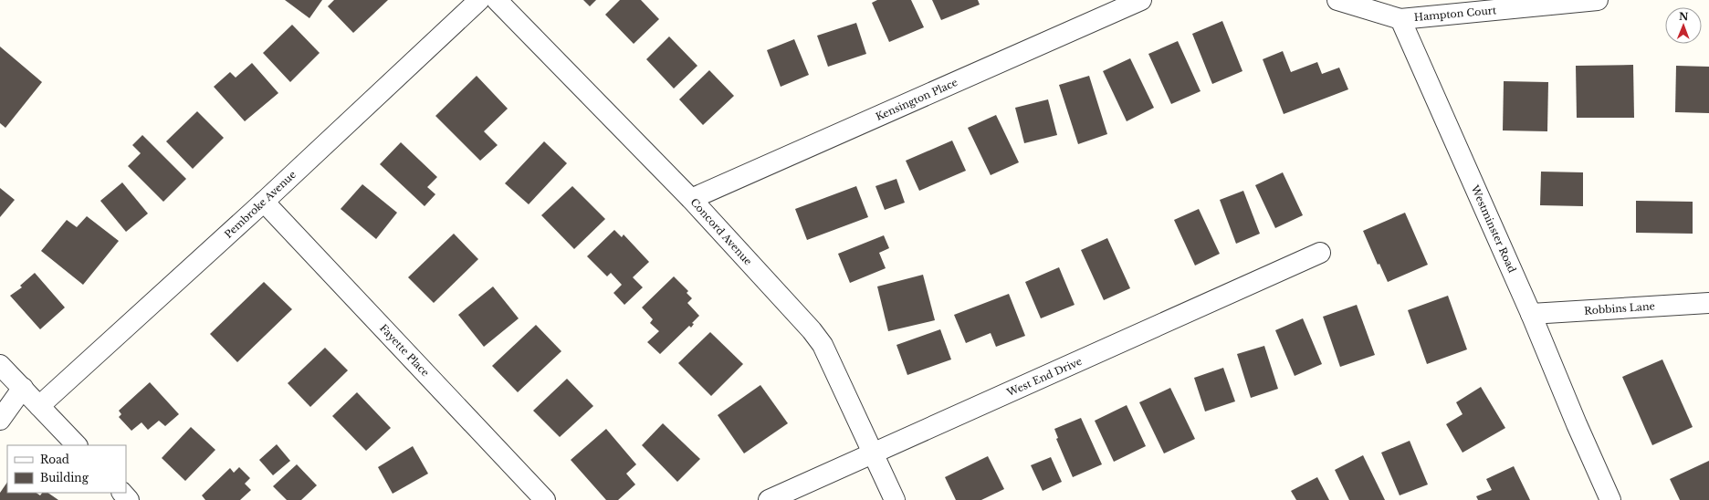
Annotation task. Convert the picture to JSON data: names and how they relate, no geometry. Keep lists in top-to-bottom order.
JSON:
{
  "streets": {
    "street": [
      "Hampton Court",
      "Kensington Place",
      "Pembroke Avenue",
      "Westminster Road",
      "Concord Avenue",
      "Robbins Lane",
      "Fayette Place",
      "West End Drive"
    ]
  },
  "crossings": [
    ["Hampton Court", "Westminster Road"],
    ["Kensington Place", "Concord Avenue"],
    ["Pembroke Avenue", "Fayette Place"],
    ["Westminster Road", "Robbins Lane"],
    ["Concord Avenue", "West End Drive"]
  ],
  "legend": ["Road", "Building"],
  "north": "top"
}
